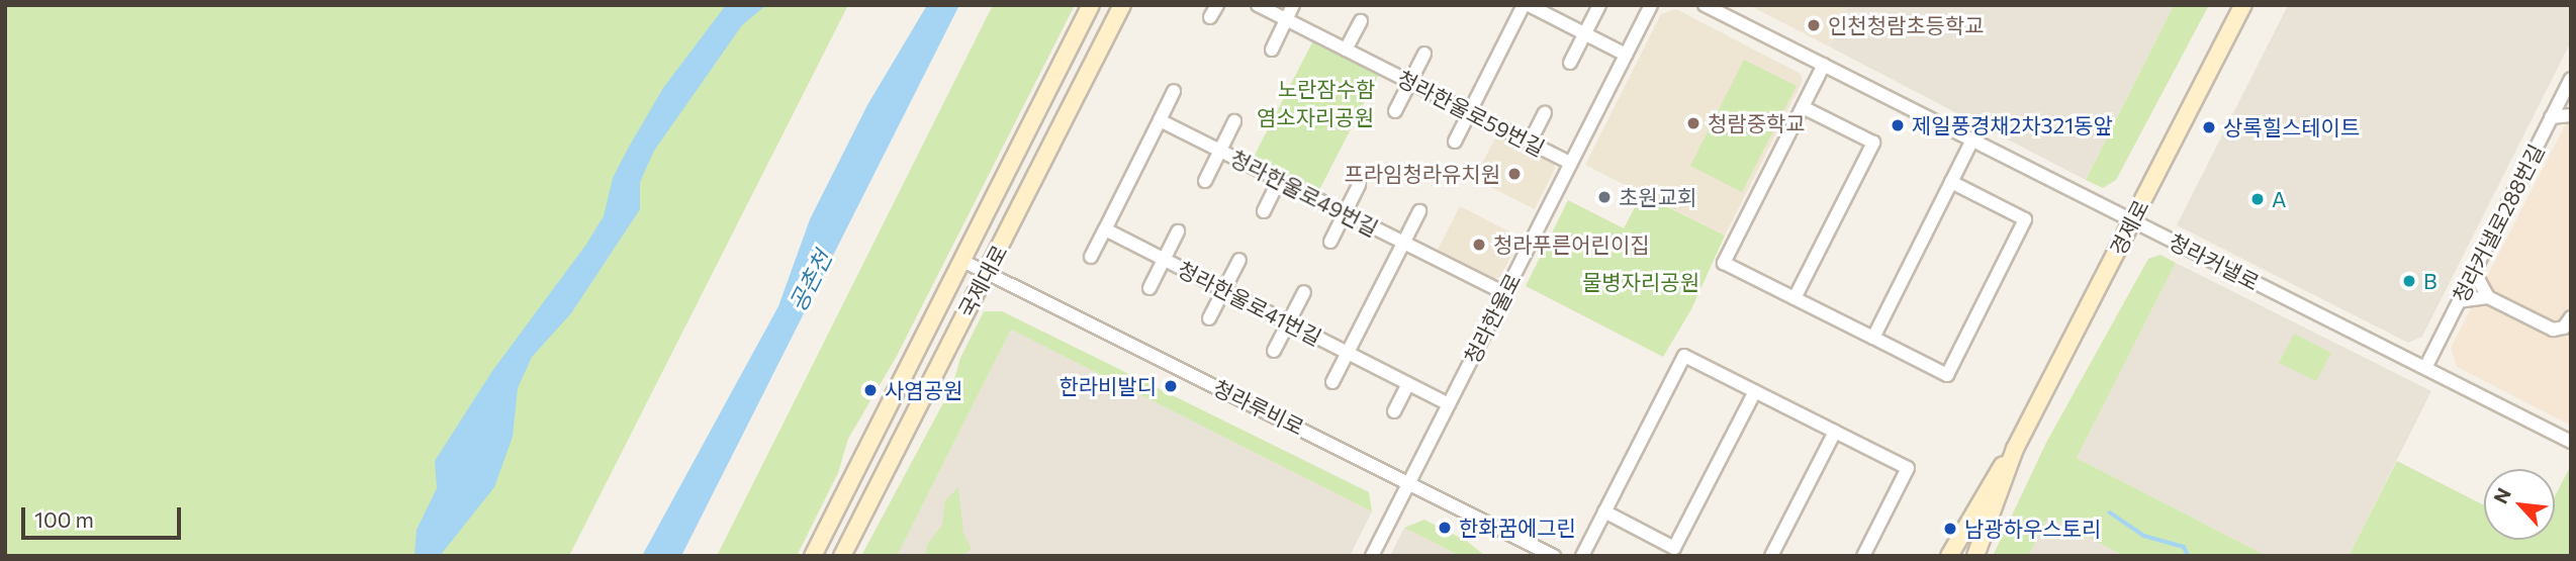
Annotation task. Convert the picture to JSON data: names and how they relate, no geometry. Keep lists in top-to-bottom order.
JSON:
{
  "streets": {
    "main road": ["경제로", "국제대로"],
    "street": [
      "청라한울로59번길",
      "청라한울로49번길",
      "청라커낼로288번길",
      "청라커낼로",
      "청라한울로41번길",
      "청라한울로",
      "청라루비로"
    ]
  },
  "crossings": [
    ["청라한울로59번길", "청라한울로"],
    ["청라한울로49번길", "청라한울로"],
    ["청라커낼로288번길", "청라커낼로"],
    ["경제로", "청라커낼로"],
    ["국제대로", "청라루비로"],
    ["청라한울로41번길", "청라한울로"],
    ["청라한울로", "청라루비로"]
  ],
  "water": ["공촌천"],
  "parks": ["노란잠수함", "염소자리공원", "물병자리공원"],
  "places": [
    "인천청람초등학교",
    "청람중학교",
    "제일풍경채2차321동앞",
    "상록힐스테이트",
    "프라임청라유치원",
    "초원교회",
    "A",
    "청라푸른어린이집",
    "B",
    "한라비발디",
    "사염공원",
    "한화꿈에그린",
    "남광하우스토리"
  ],
  "scale_bar": "100 m",
  "north": "top left"
}
